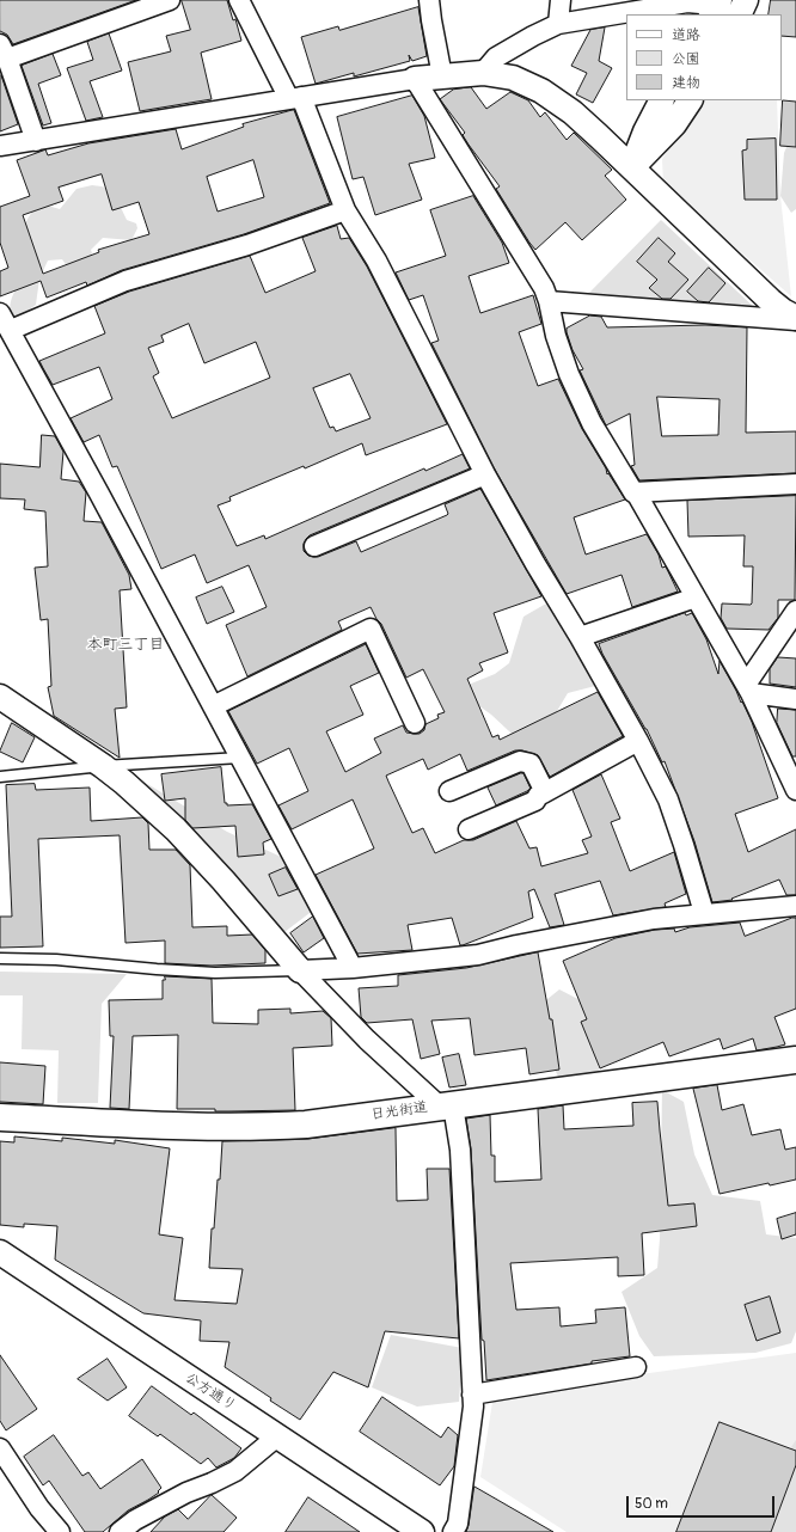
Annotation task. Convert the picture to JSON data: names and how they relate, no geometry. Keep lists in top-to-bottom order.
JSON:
{
  "streets": {
    "main road": ["日光街道"],
    "street": ["公方通り"]
  },
  "districts": ["本町三丁目"],
  "legend": ["道路", "公園", "建物"],
  "scale_bar": "50 m"
}
